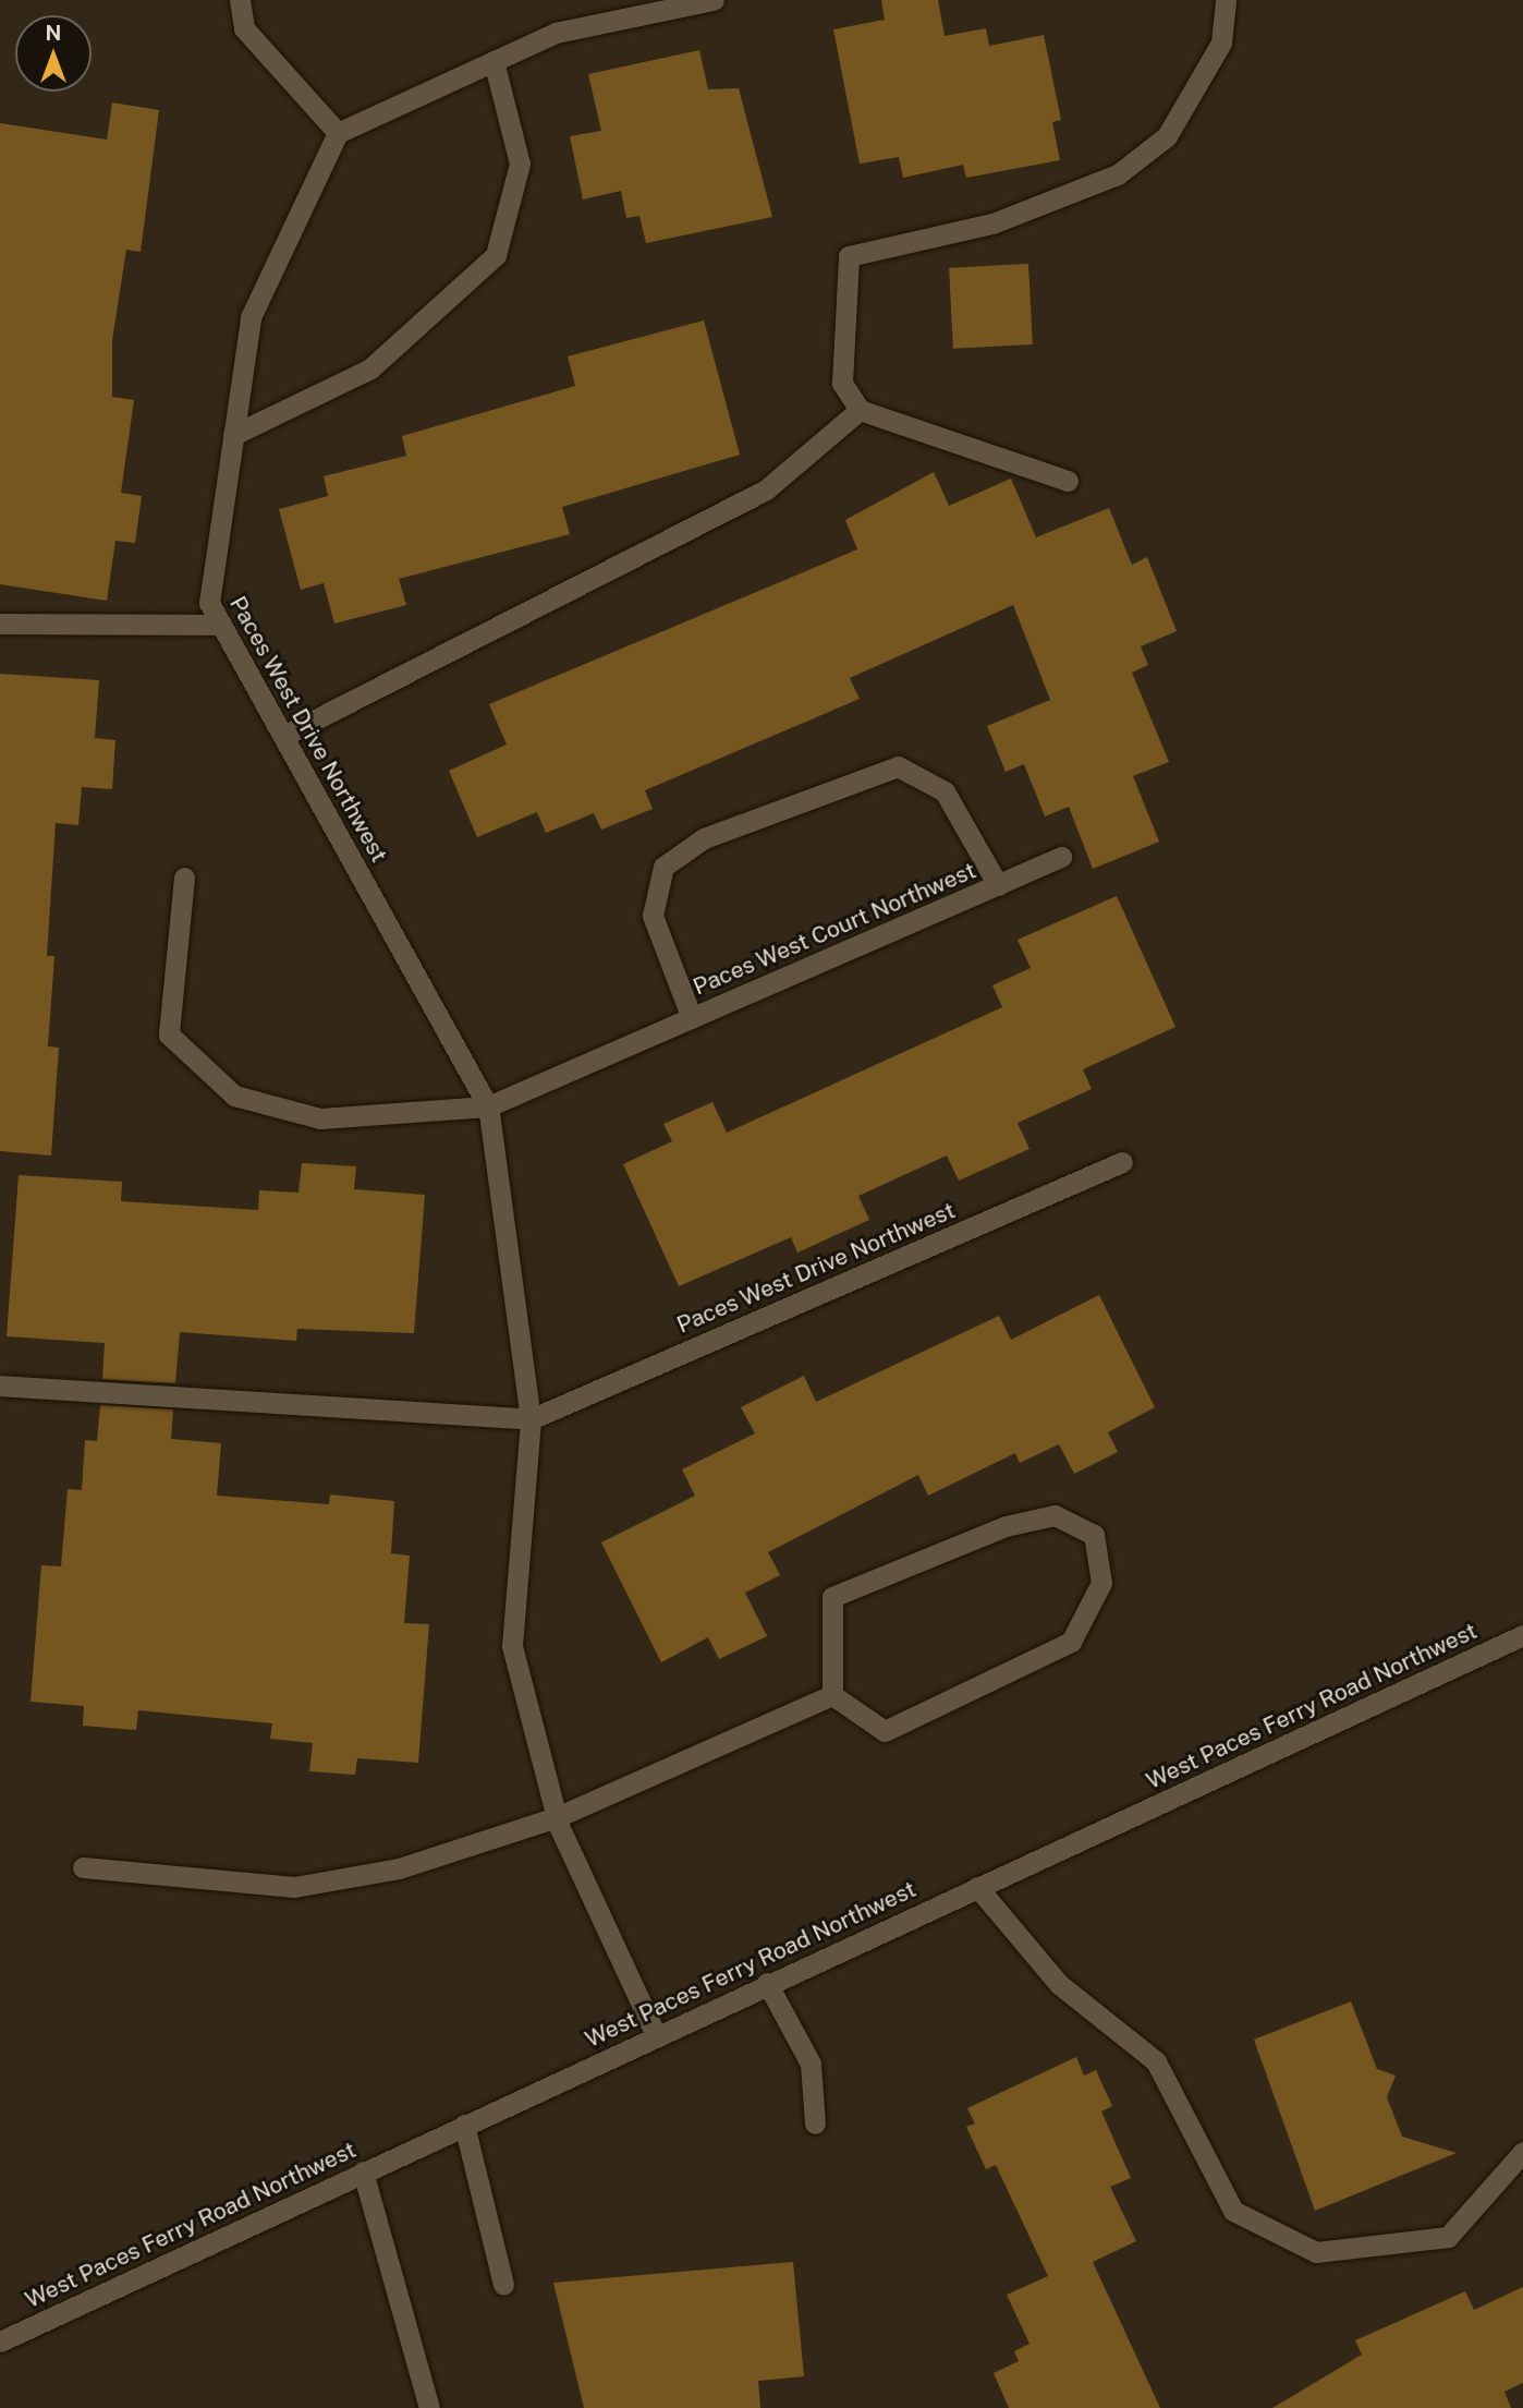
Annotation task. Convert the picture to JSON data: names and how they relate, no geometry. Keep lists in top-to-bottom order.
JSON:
{
  "streets": {
    "street": ["Paces West Drive Northwest", "Paces West Court Northwest", "West Paces Ferry Road Northwest"]
  },
  "crossings": [
    ["Paces West Drive Northwest", "Paces West Court Northwest"],
    ["Paces West Drive Northwest", "West Paces Ferry Road Northwest"]
  ],
  "north": "top"
}
